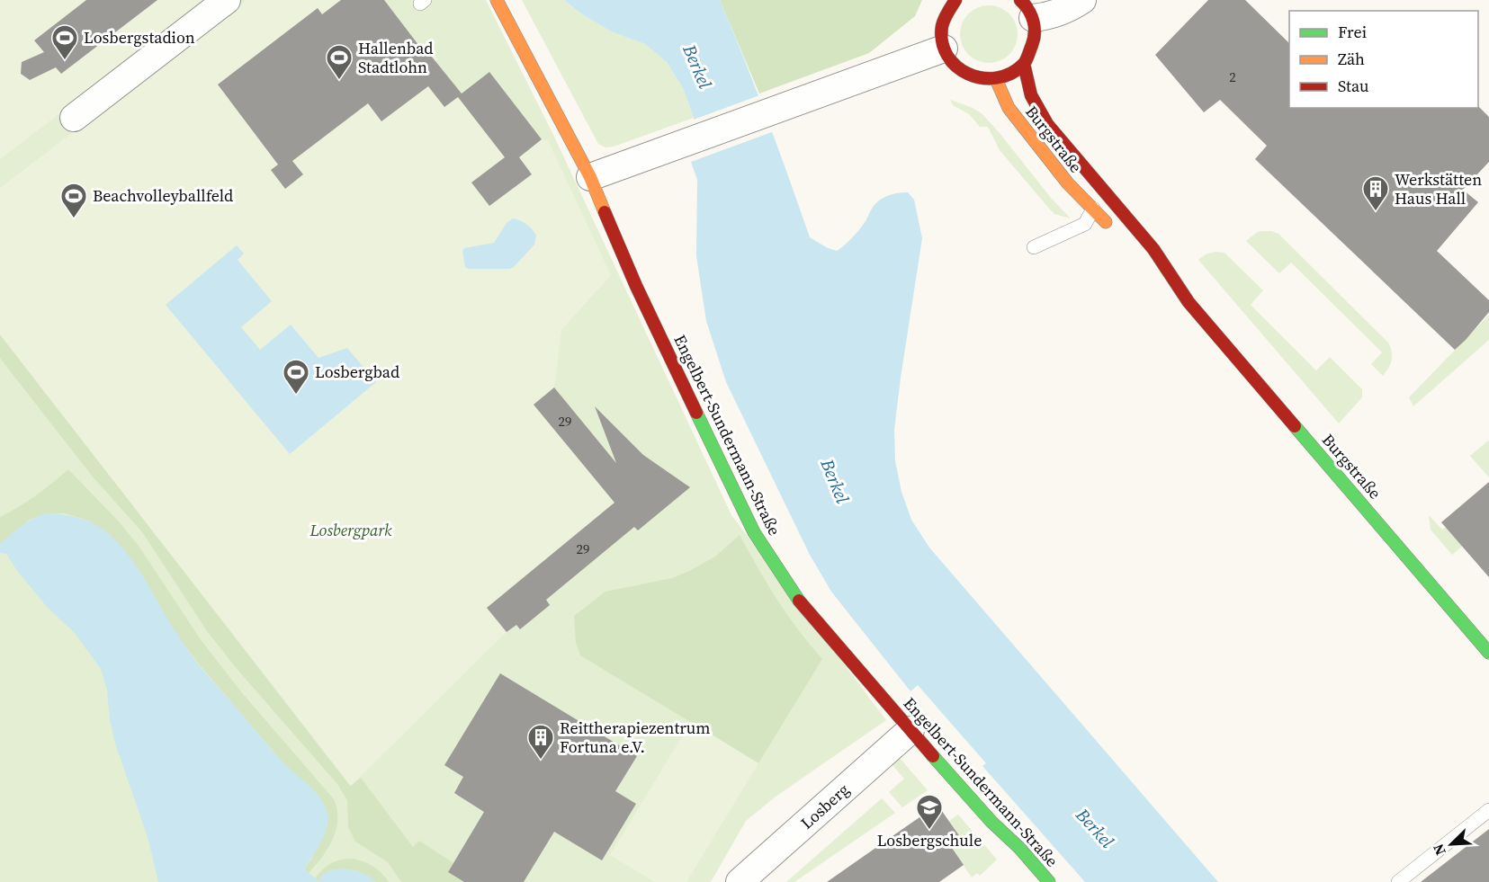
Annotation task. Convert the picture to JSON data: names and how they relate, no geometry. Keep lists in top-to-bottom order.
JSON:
{
  "streets": {
    "main road": ["Burgstraße", "Engelbert-Sundermann-Straße"],
    "street": ["Losberg"]
  },
  "crossings": [
    ["Engelbert-Sundermann-Straße", "Losberg"]
  ],
  "water": ["Berkel"],
  "parks": ["Losbergpark"],
  "places": {
    "sports": [
      "Losbergstadion",
      "Hallenbad Stadtlohn",
      "Beachvolleyballfeld",
      "Losbergbad"
    ],
    "building": ["Werkstätten Haus Hall", "Reittherapiezentrum Fortuna e.V."],
    "school or university": ["Losbergschule"]
  },
  "house_numbers": ["2", "29", "29"],
  "legend": ["Frei", "Zäh", "Stau"],
  "north": "bottom left"
}
